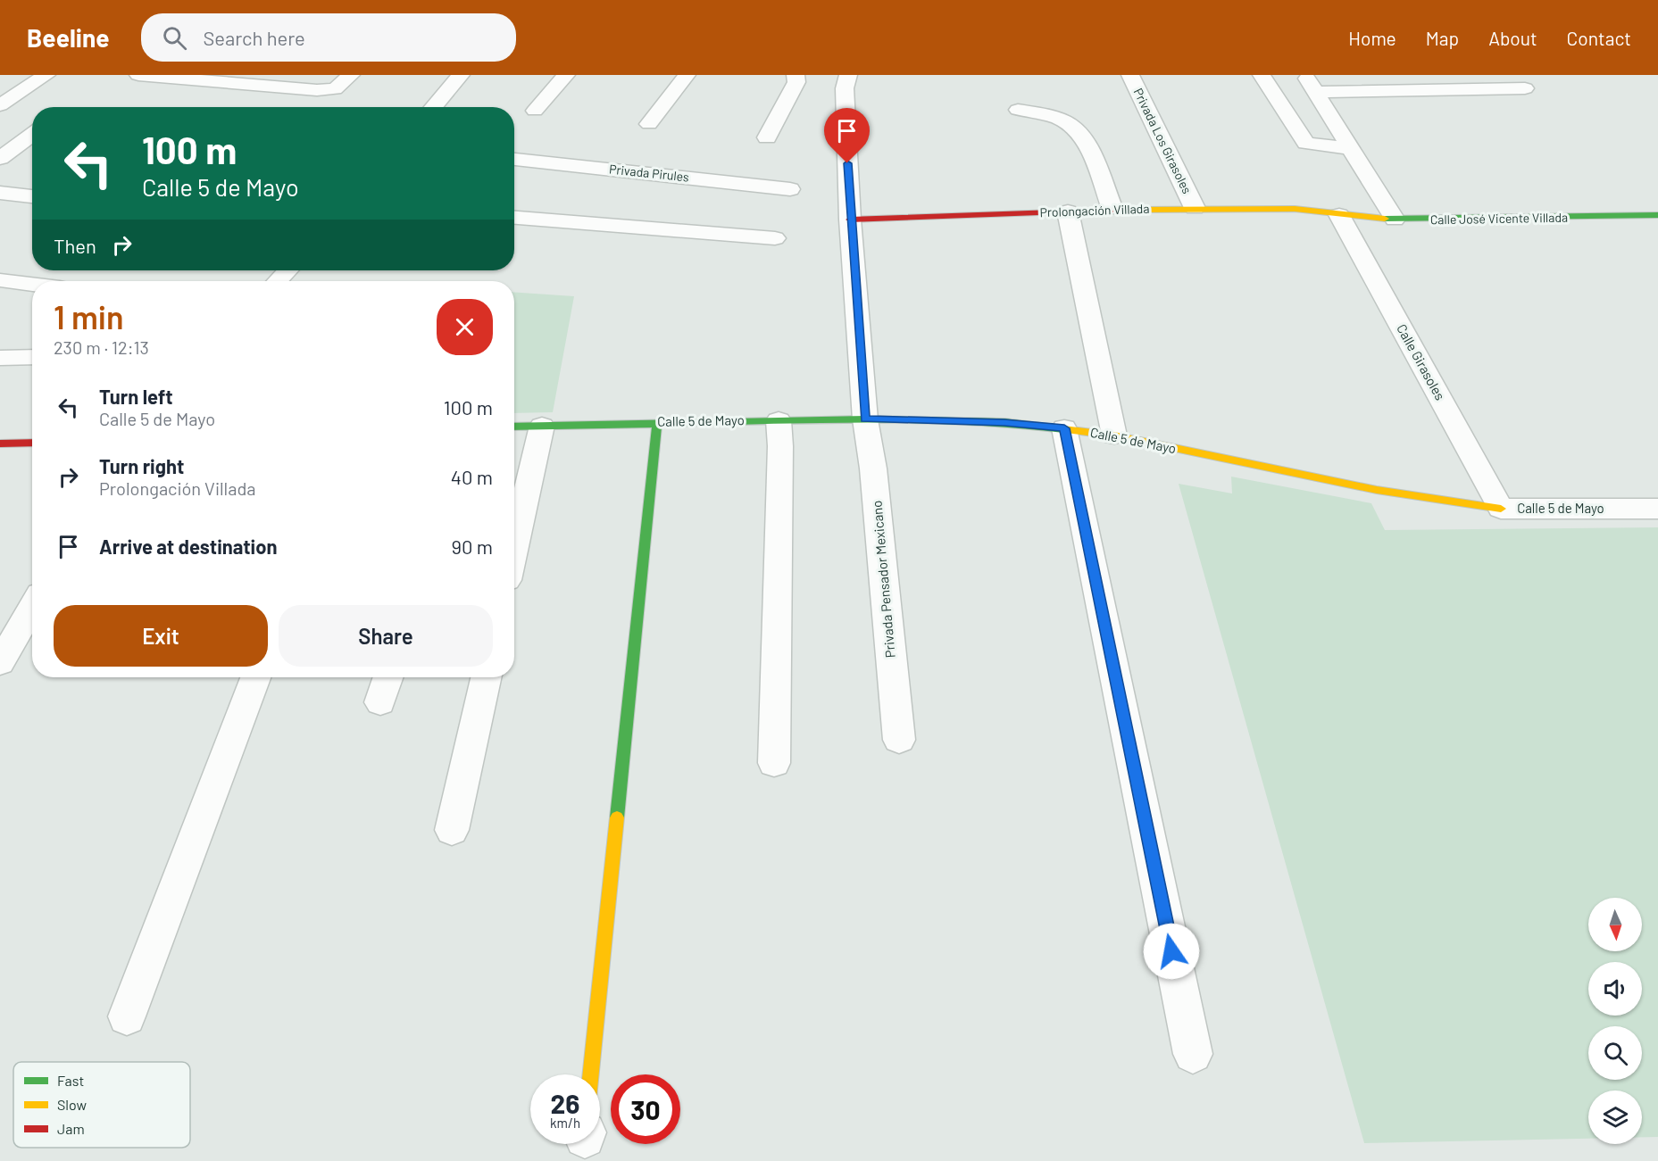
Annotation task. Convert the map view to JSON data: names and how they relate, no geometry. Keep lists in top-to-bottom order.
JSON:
{
  "streets": {
    "street": [
      "Privada Los Girasoles",
      "Privada Pirules",
      "Prolongación Villada",
      "Calle José Vicente Villada",
      "Calle Girasoles",
      "Calle 5 de Mayo",
      "Privada Pensador Mexicano"
    ]
  },
  "crossings": [
    ["Privada Los Girasoles", "Prolongación Villada"],
    ["Prolongación Villada", "Calle José Vicente Villada"],
    ["Prolongación Villada", "Calle Girasoles"],
    ["Calle José Vicente Villada", "Calle Girasoles"],
    ["Calle Girasoles", "Calle 5 de Mayo"],
    ["Calle 5 de Mayo", "Privada Pensador Mexicano"]
  ],
  "legend": ["Fast", "Slow", "Jam"],
  "north": "bottom",
  "page": {
    "header": "Beeline",
    "search": "Search here",
    "nav": [
      "Home",
      "Map",
      "About",
      "Contact"
    ],
    "turn": ["100 m", "Calle 5 de Mayo"],
    "then": "Then",
    "heading": ["1 min", "230 m · 12:13"],
    "list": [
      {
        "name": "Turn left",
        "note": "Calle 5 de Mayo",
        "value": "100 m"
      },
      {
        "name": "Turn right",
        "note": "Prolongación Villada",
        "value": "40 m"
      },
      {
        "name": "Arrive at destination",
        "value": "90 m"
      }
    ],
    "buttons": ["Exit", "Share"],
    "speed": "26 km/h",
    "limit": "30"
  }
}
